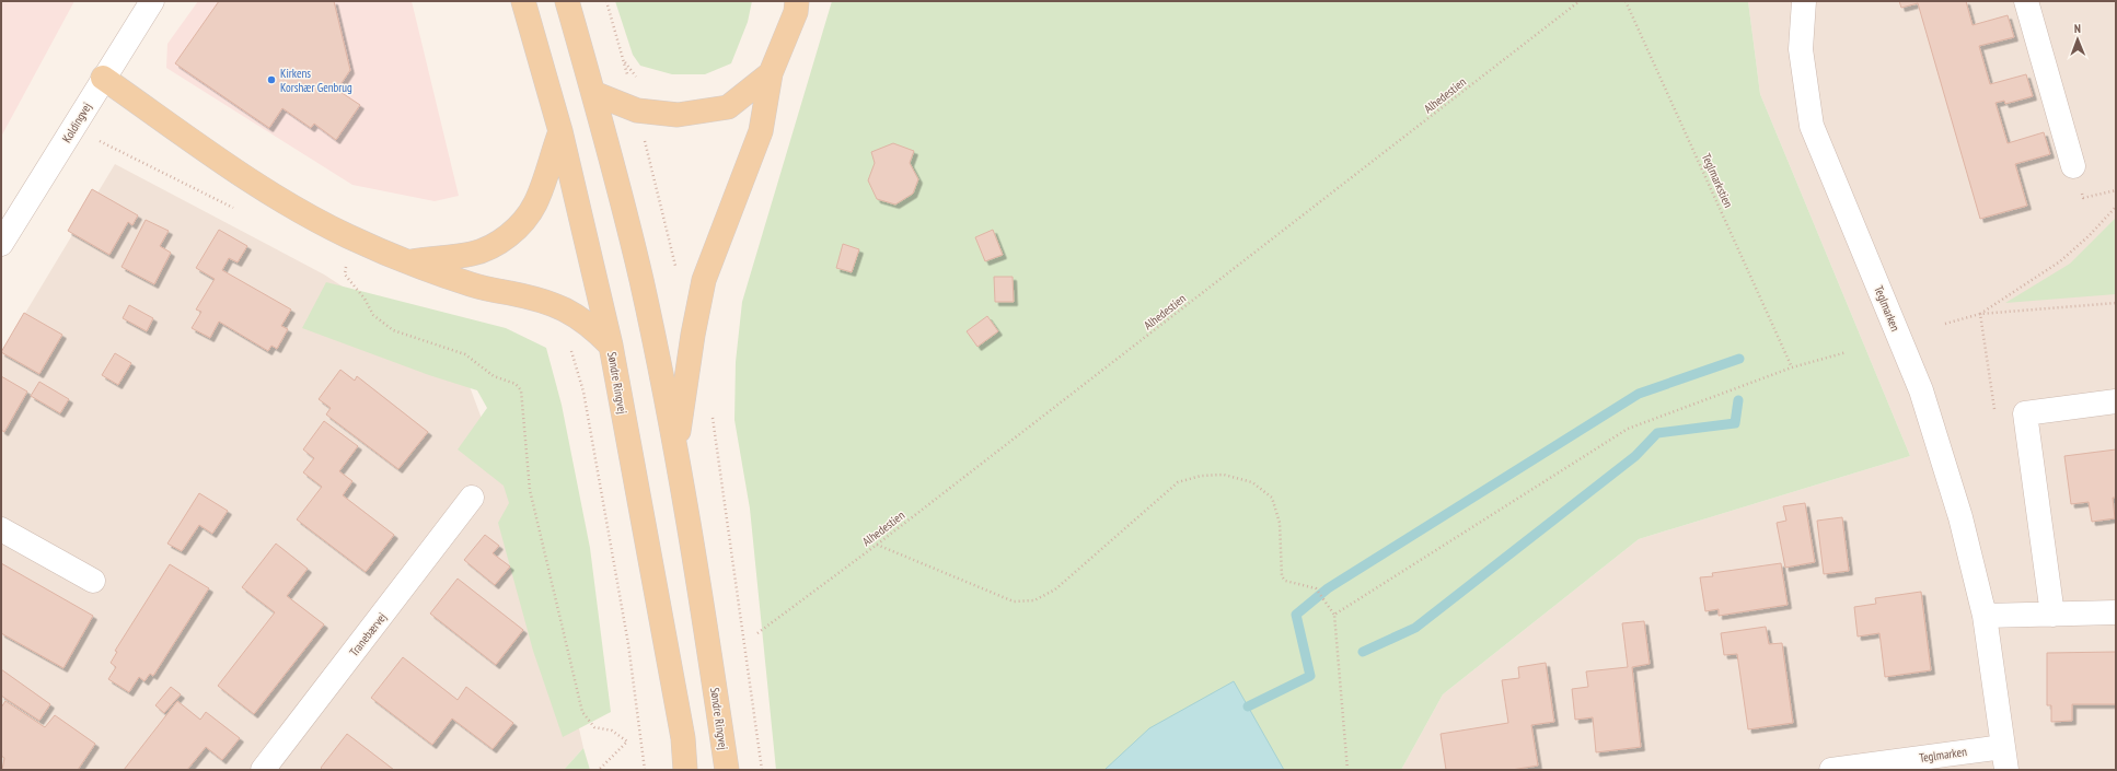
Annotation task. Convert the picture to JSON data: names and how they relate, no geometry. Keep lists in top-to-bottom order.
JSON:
{
  "streets": {
    "main road": ["Søndre Ringvej"],
    "street": ["Koldingvej", "Teglmarken", "Tranebærvej"],
    "path": ["Alhedestien", "Teglmarkstien"]
  },
  "places": ["Kirkens Korshær Genbrug"],
  "north": "top"
}
